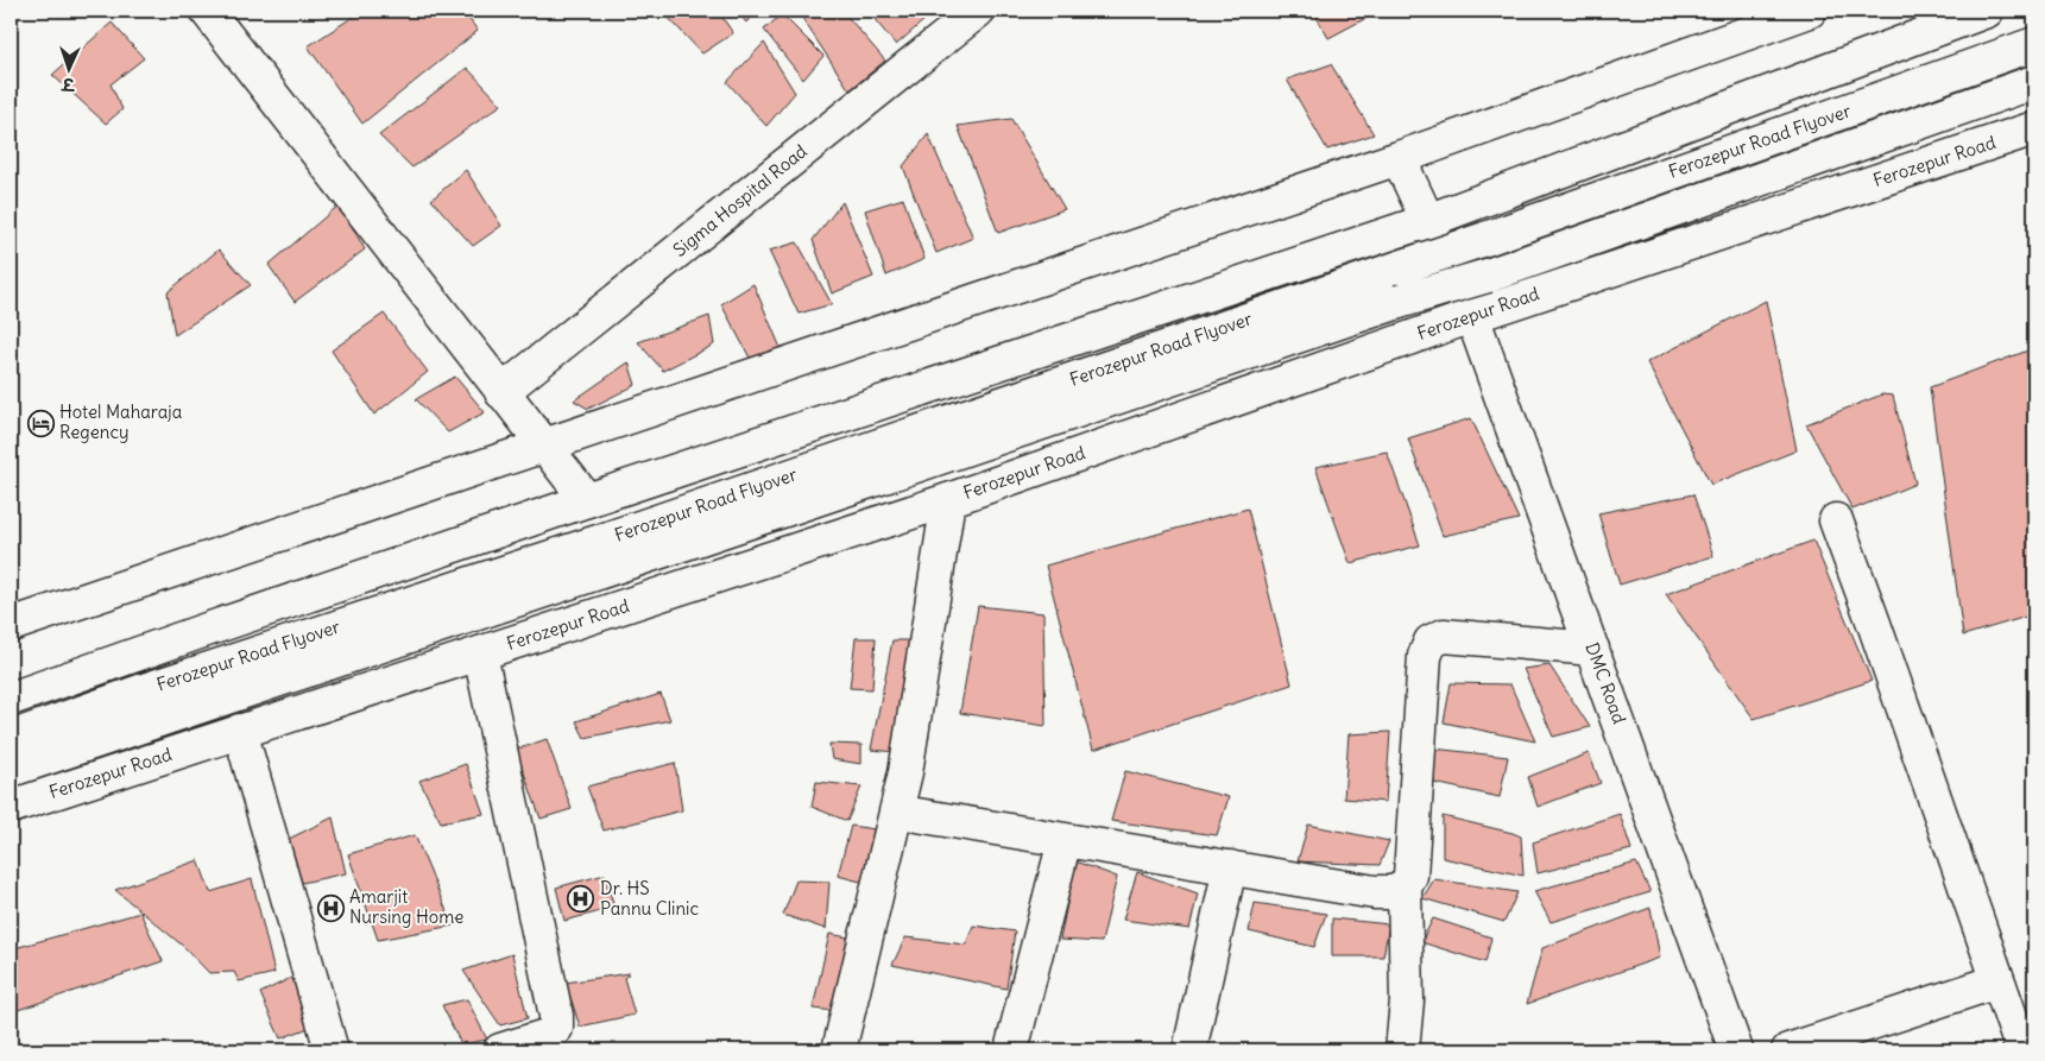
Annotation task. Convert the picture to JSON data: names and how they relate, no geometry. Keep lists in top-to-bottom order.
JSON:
{
  "streets": {
    "main road": [
      "Ferozepur Road Flyover",
      "Ferozepur Road",
      "Sigma Hospital Road",
      "DMC Road"
    ]
  },
  "crossings": [
    ["Ferozepur Road Flyover", "Ferozepur Road"],
    ["Ferozepur Road", "DMC Road"]
  ],
  "places": {
    "hotel": ["Hotel Maharaja Regency"],
    "hospital": ["Dr. HS Pannu Clinic", "Amarjit Nursing Home"]
  },
  "north": "bottom"
}
